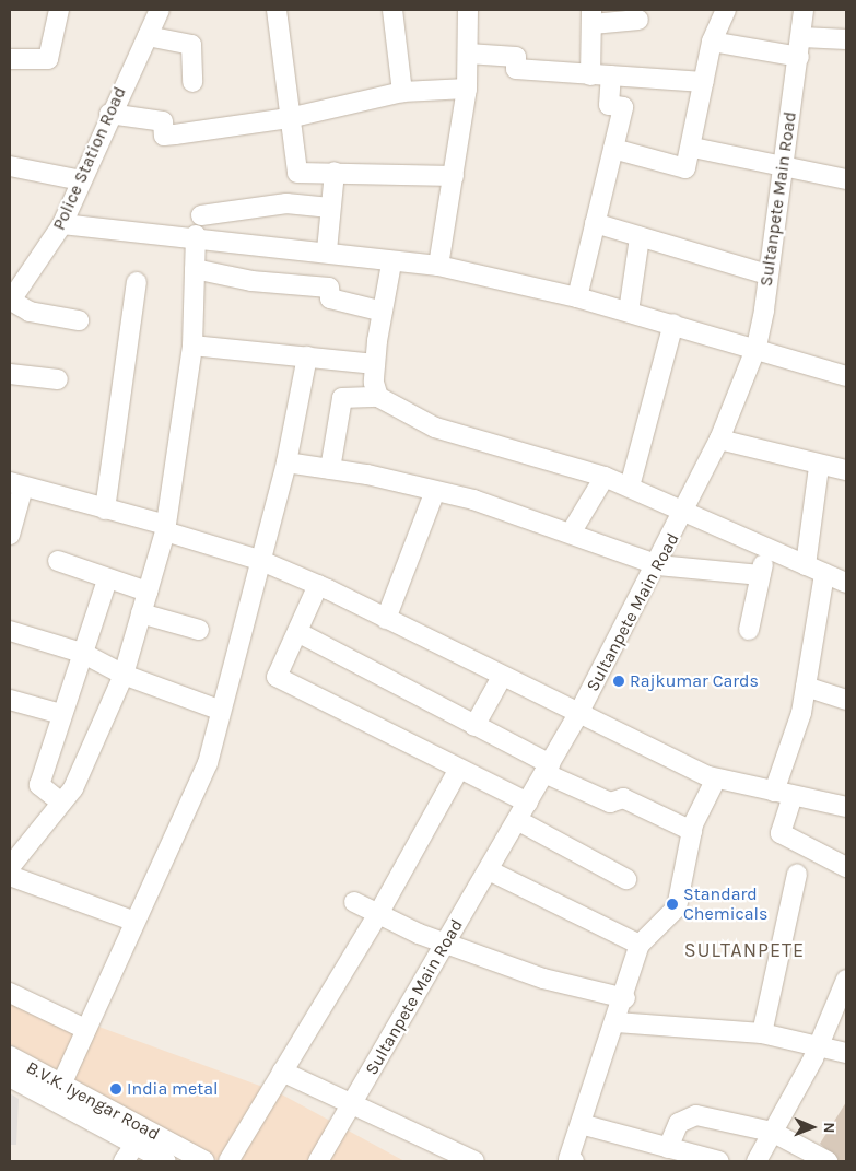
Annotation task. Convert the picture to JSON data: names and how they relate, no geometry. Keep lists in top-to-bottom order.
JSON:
{
  "streets": {
    "street": ["Police Station Road", "Sultanpete Main Road", "B.V.K. Iyengar Road"]
  },
  "districts": ["SULTANPETE"],
  "places": ["Rajkumar Cards", "Standard Chemicals", "India metal"],
  "north": "right"
}
